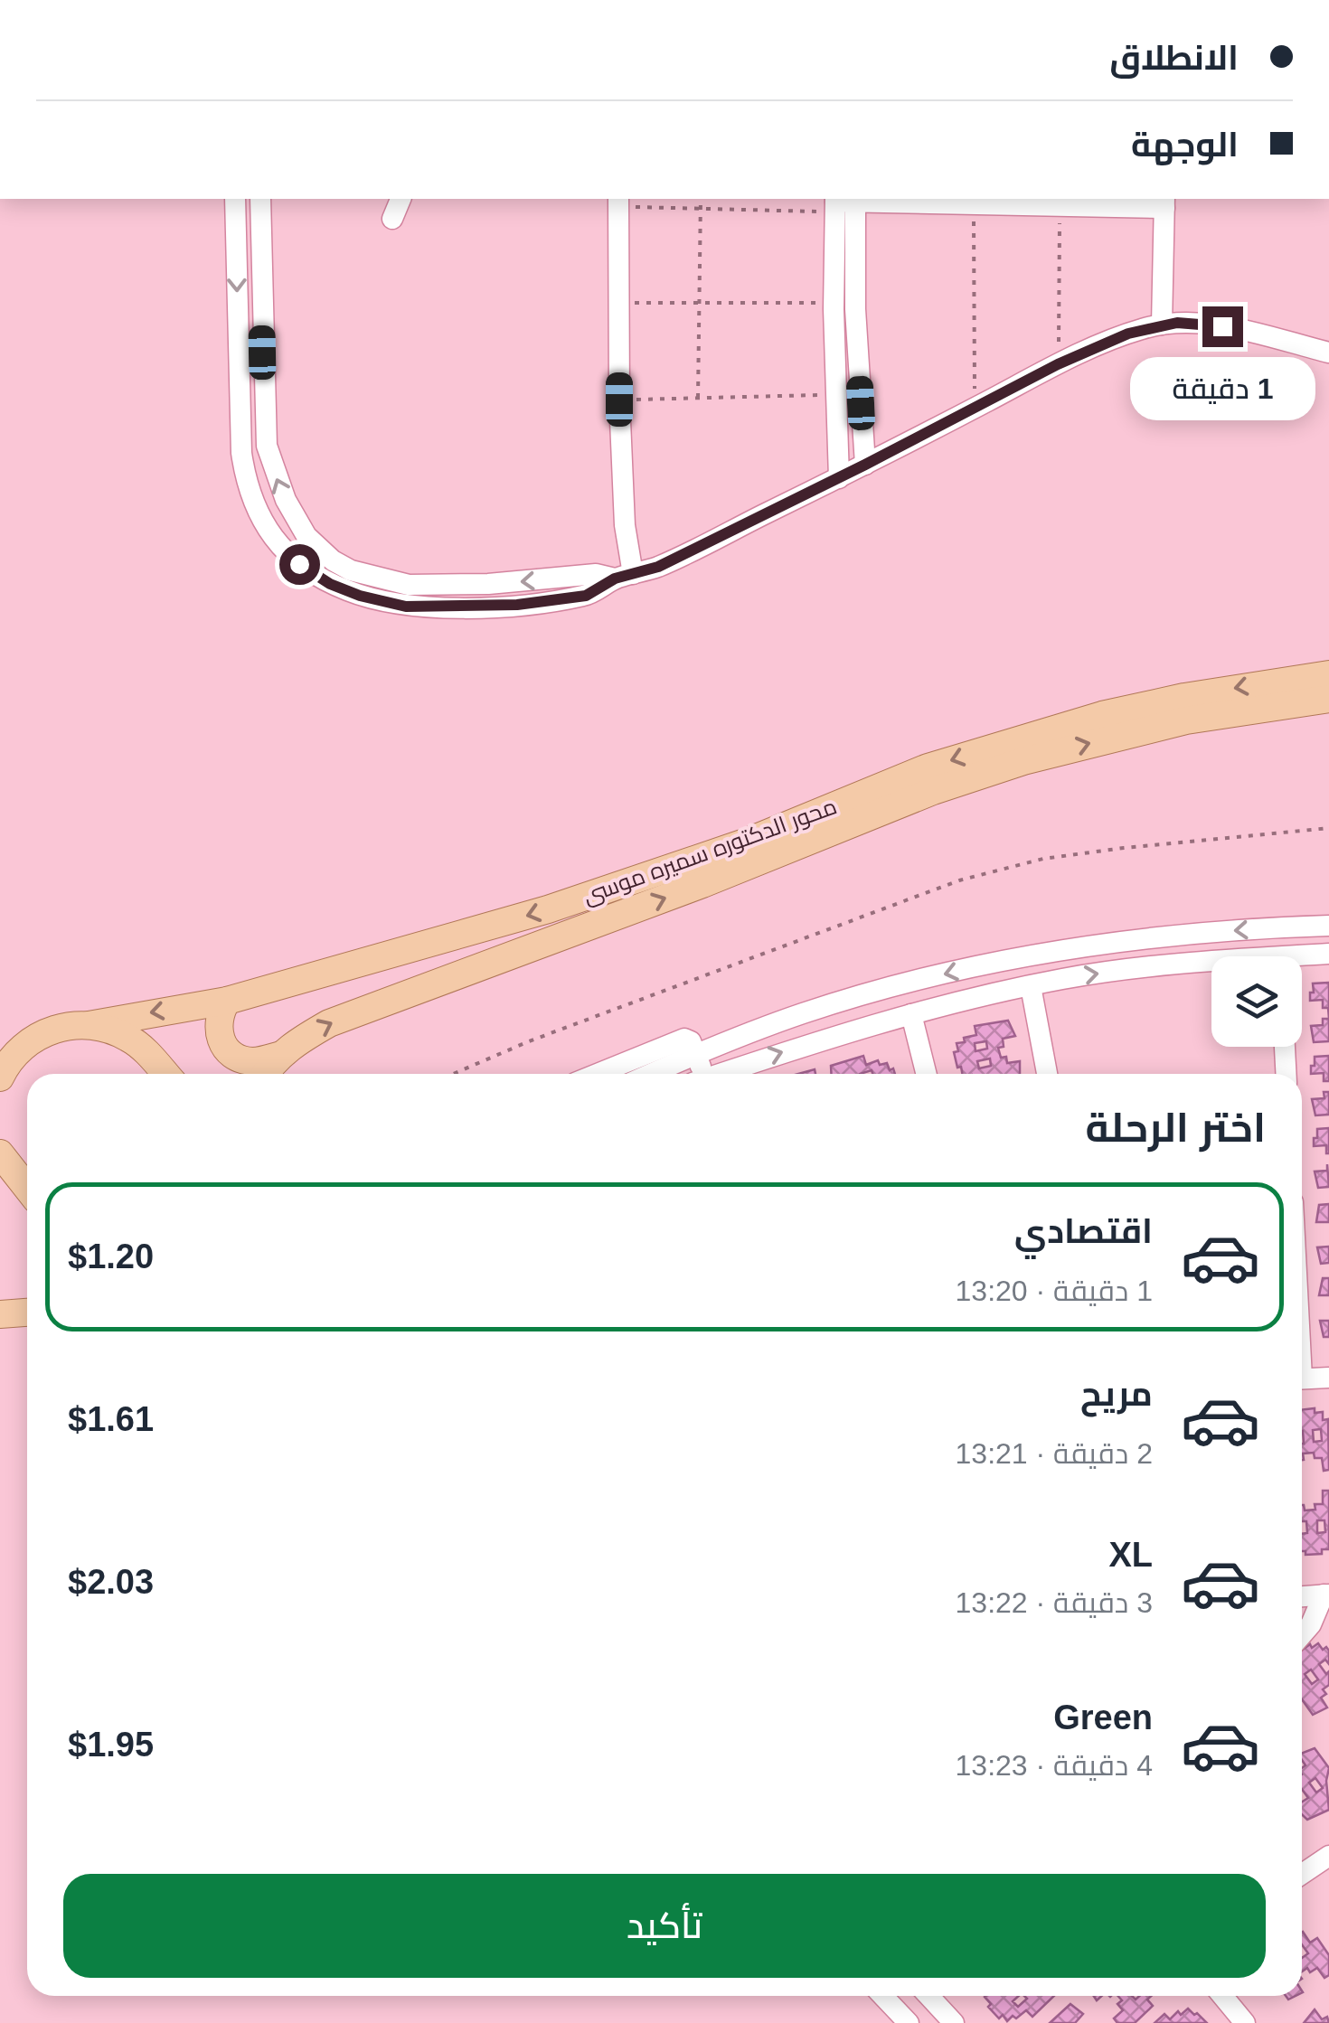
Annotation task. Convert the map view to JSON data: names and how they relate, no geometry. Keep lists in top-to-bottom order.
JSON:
{
  "streets": {
    "main road": ["محور الدكتوره سميره موسى"]
  },
  "page": {
    "banner": ["الانطلاق", "الوجهة"],
    "bubble": "1 دقيقة",
    "heading": "اختر الرحلة",
    "list": [
      {
        "name": "اقتصادي",
        "note": "1 دقيقة · 13:20",
        "value": "$1.20"
      },
      {
        "name": "مريح",
        "note": "2 دقيقة · 13:21",
        "value": "$1.61"
      },
      {
        "name": "XL",
        "note": "3 دقيقة · 13:22",
        "value": "$2.03"
      },
      {
        "name": "Green",
        "note": "4 دقيقة · 13:23",
        "value": "$1.95"
      }
    ],
    "buttons": "تأكيد"
  }
}
